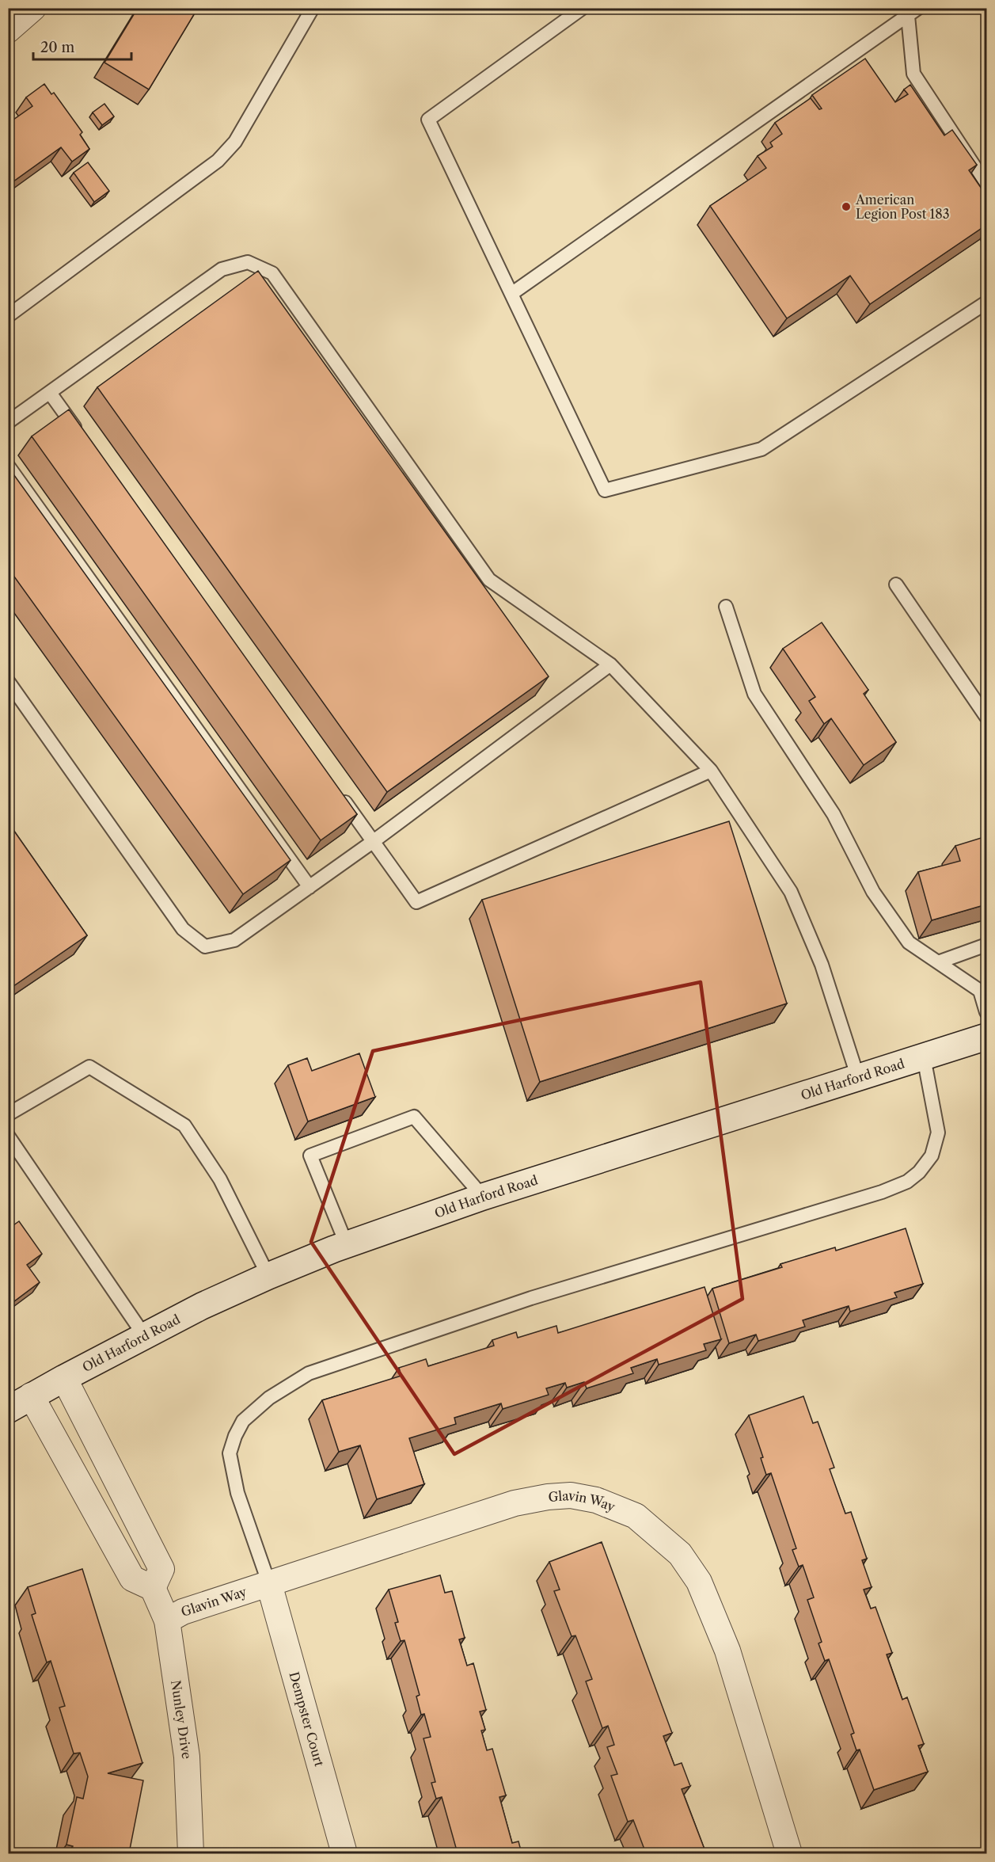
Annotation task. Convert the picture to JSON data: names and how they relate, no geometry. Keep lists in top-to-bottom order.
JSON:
{
  "streets": {
    "street": [
      "Old Harford Road",
      "Glavin Way",
      "Dempster Court",
      "Nunley Drive"
    ]
  },
  "crossings": [
    ["Glavin Way", "Dempster Court"],
    ["Glavin Way", "Nunley Drive"]
  ],
  "places": ["American Legion Post 183"],
  "scale_bar": "20 m"
}
